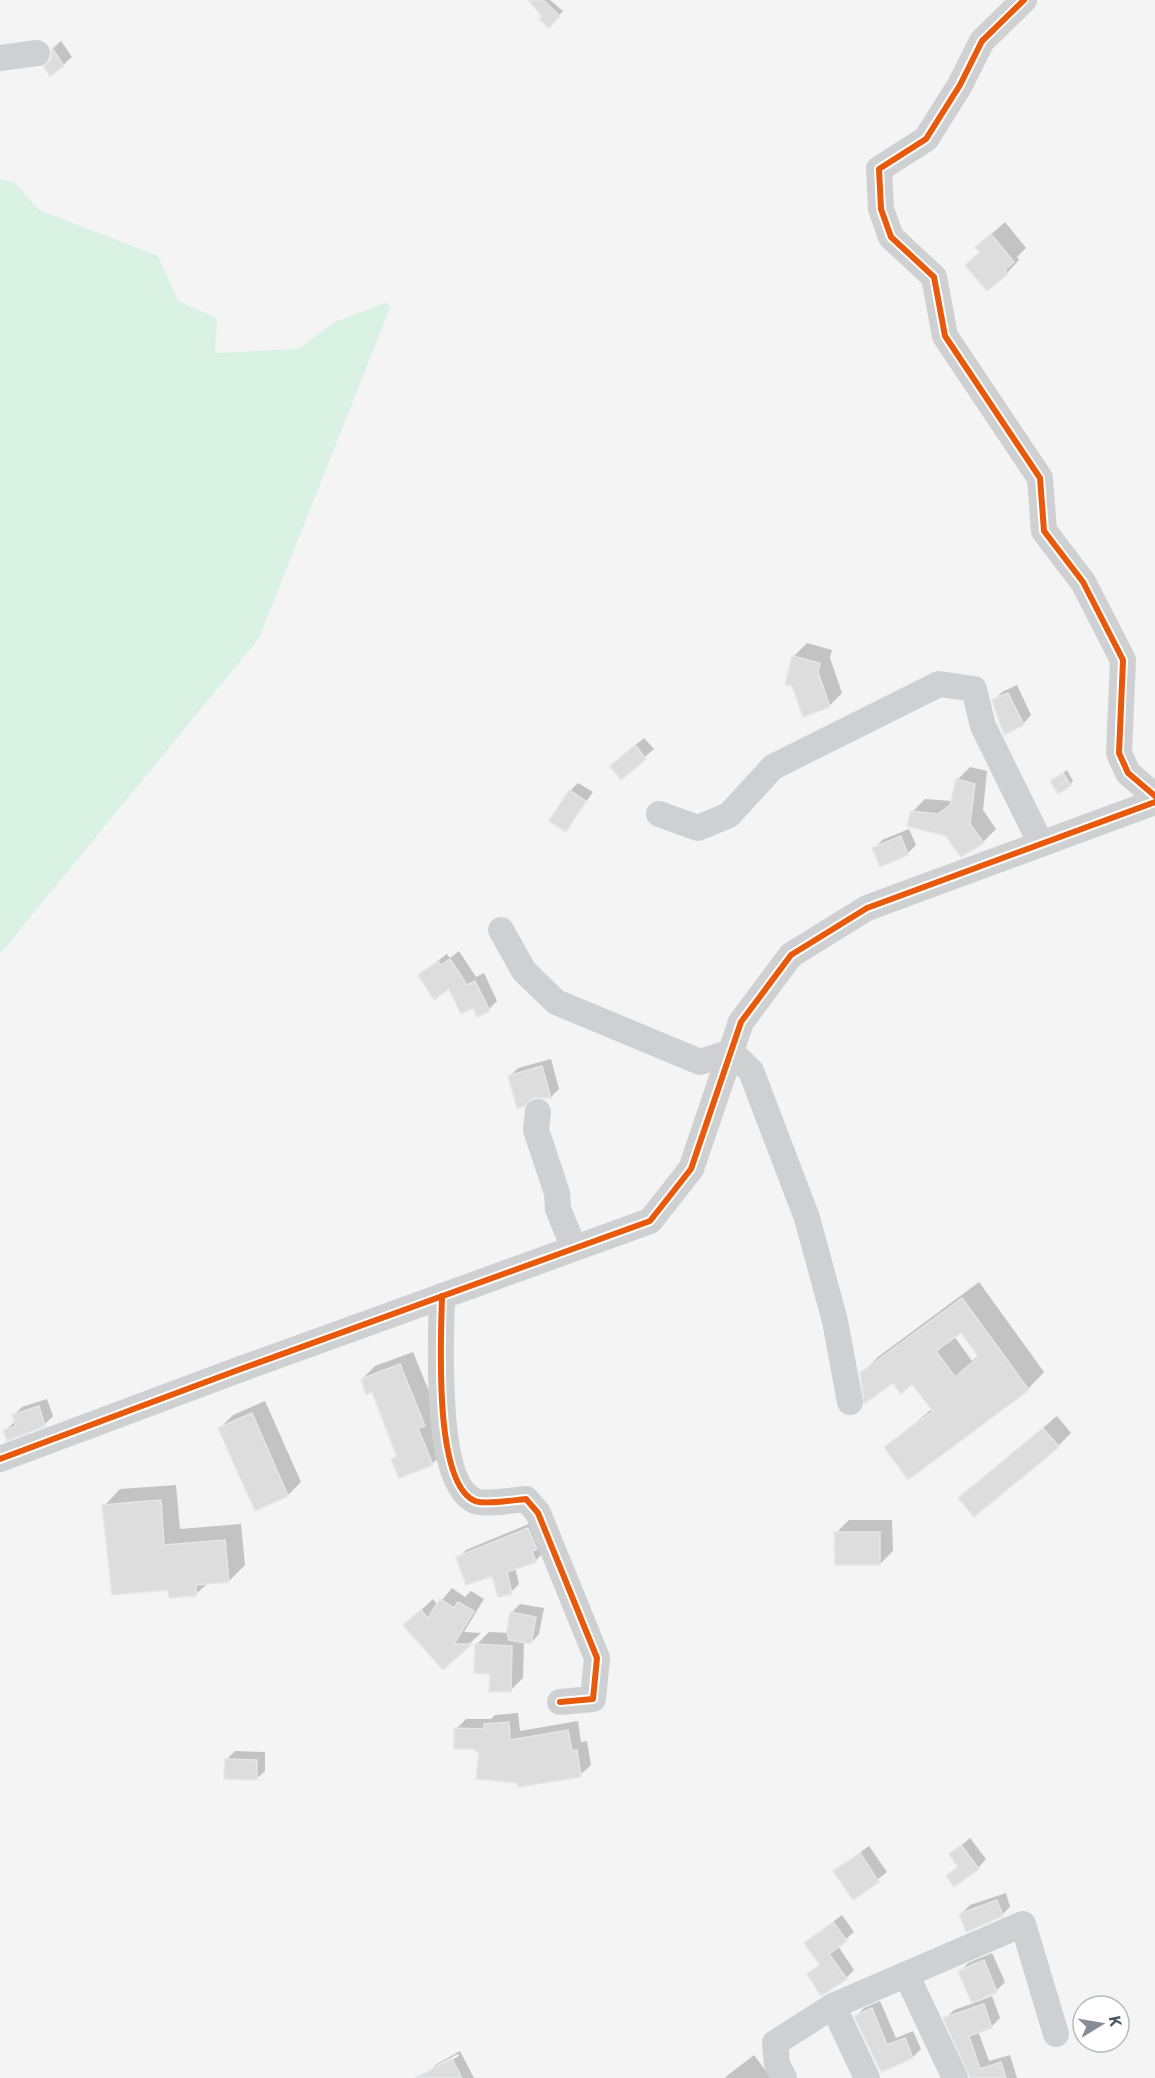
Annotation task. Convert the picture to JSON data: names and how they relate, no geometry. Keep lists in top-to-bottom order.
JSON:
{
  "north": "right"
}
